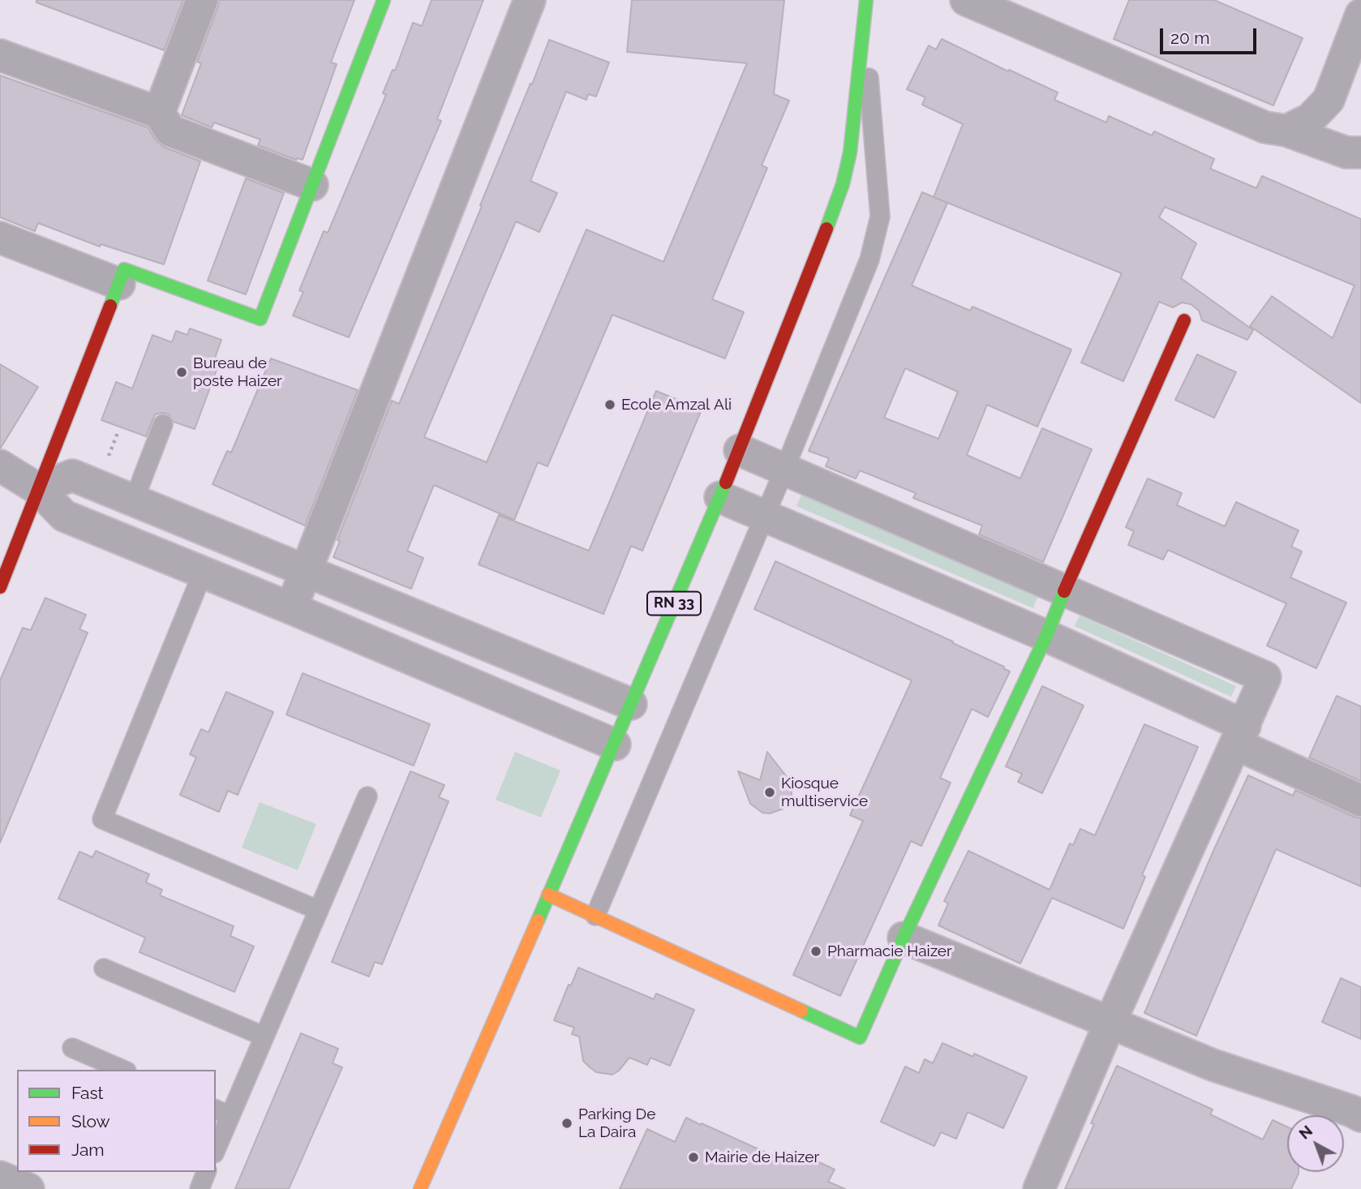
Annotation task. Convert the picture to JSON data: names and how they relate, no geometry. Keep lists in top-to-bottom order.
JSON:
{
  "streets": {
    "street": ["RN 33"]
  },
  "places": [
    "Bureau de poste Haizer",
    "Ecole Amzal Ali",
    "Kiosque multiservice",
    "Pharmacie Haizer",
    "Parking De La Daira",
    "Mairie de Haizer"
  ],
  "legend": ["Fast", "Slow", "Jam"],
  "scale_bar": "20 m",
  "north": "top left"
}
